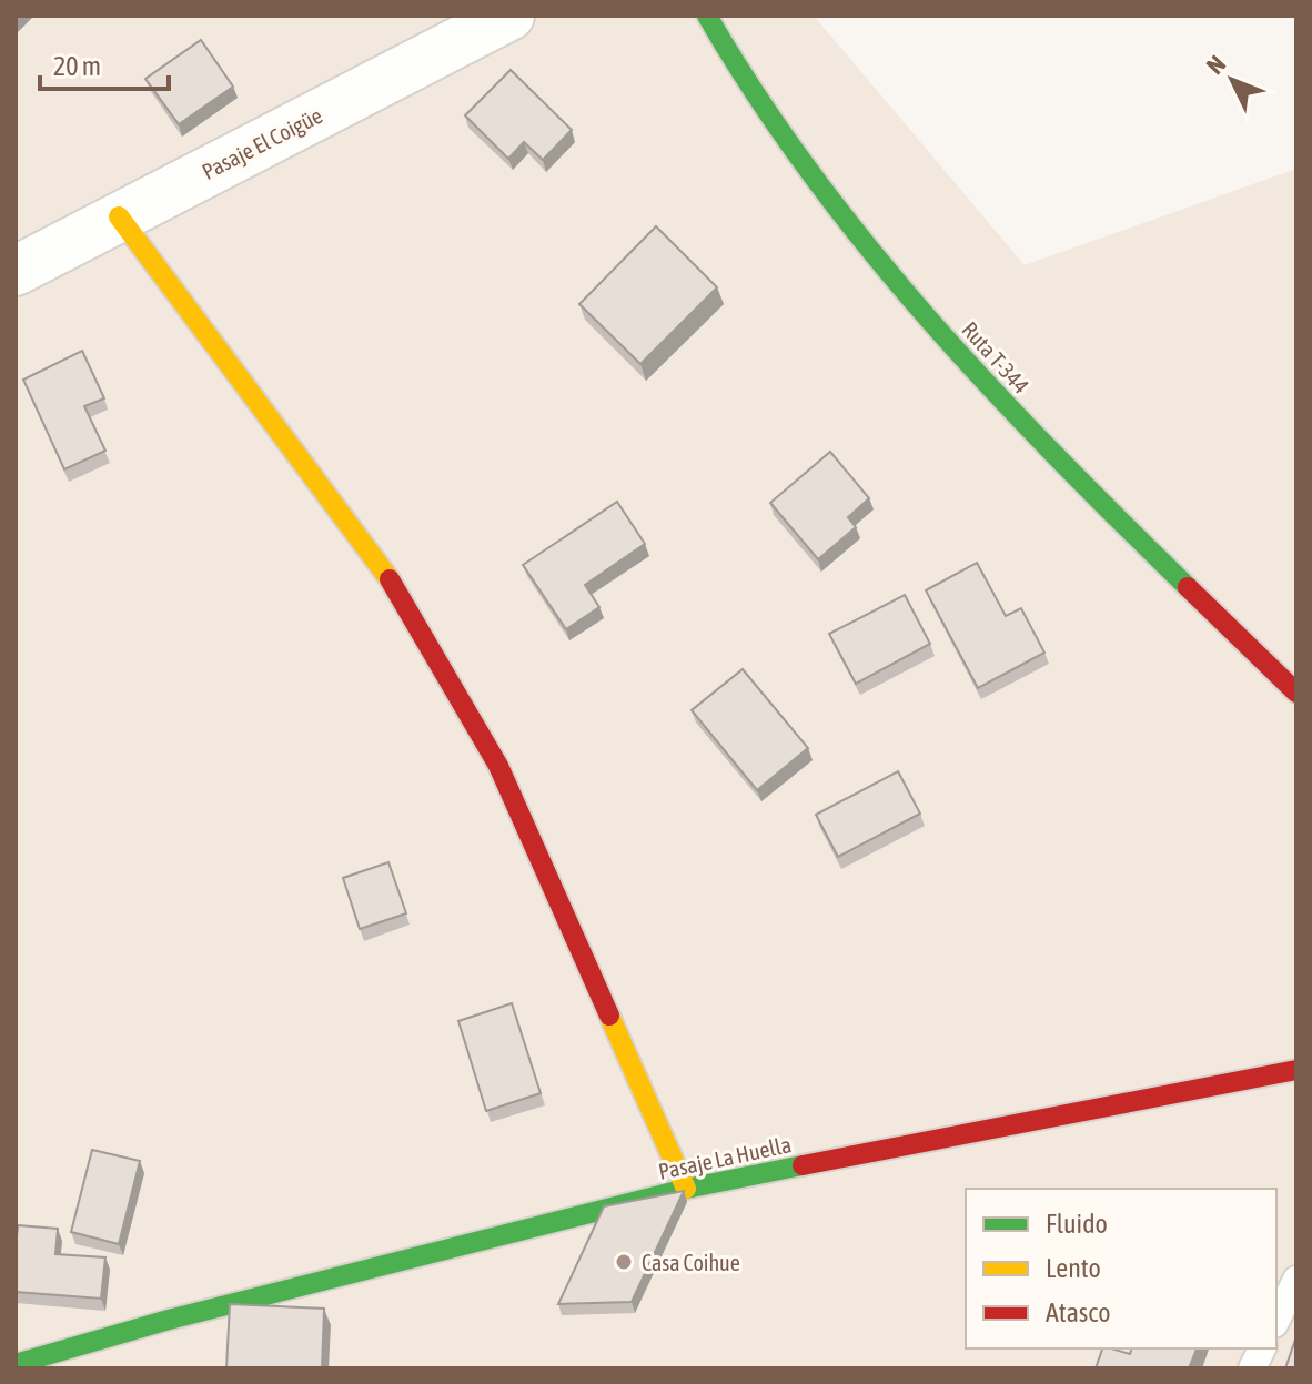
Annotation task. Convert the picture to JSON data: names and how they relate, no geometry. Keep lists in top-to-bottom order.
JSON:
{
  "streets": {
    "street": ["Pasaje El Coigüe", "Ruta T-344", "Pasaje La Huella"]
  },
  "places": ["Casa Coihue"],
  "legend": ["Fluido", "Lento", "Atasco"],
  "scale_bar": "20 m",
  "north": "top left"
}
